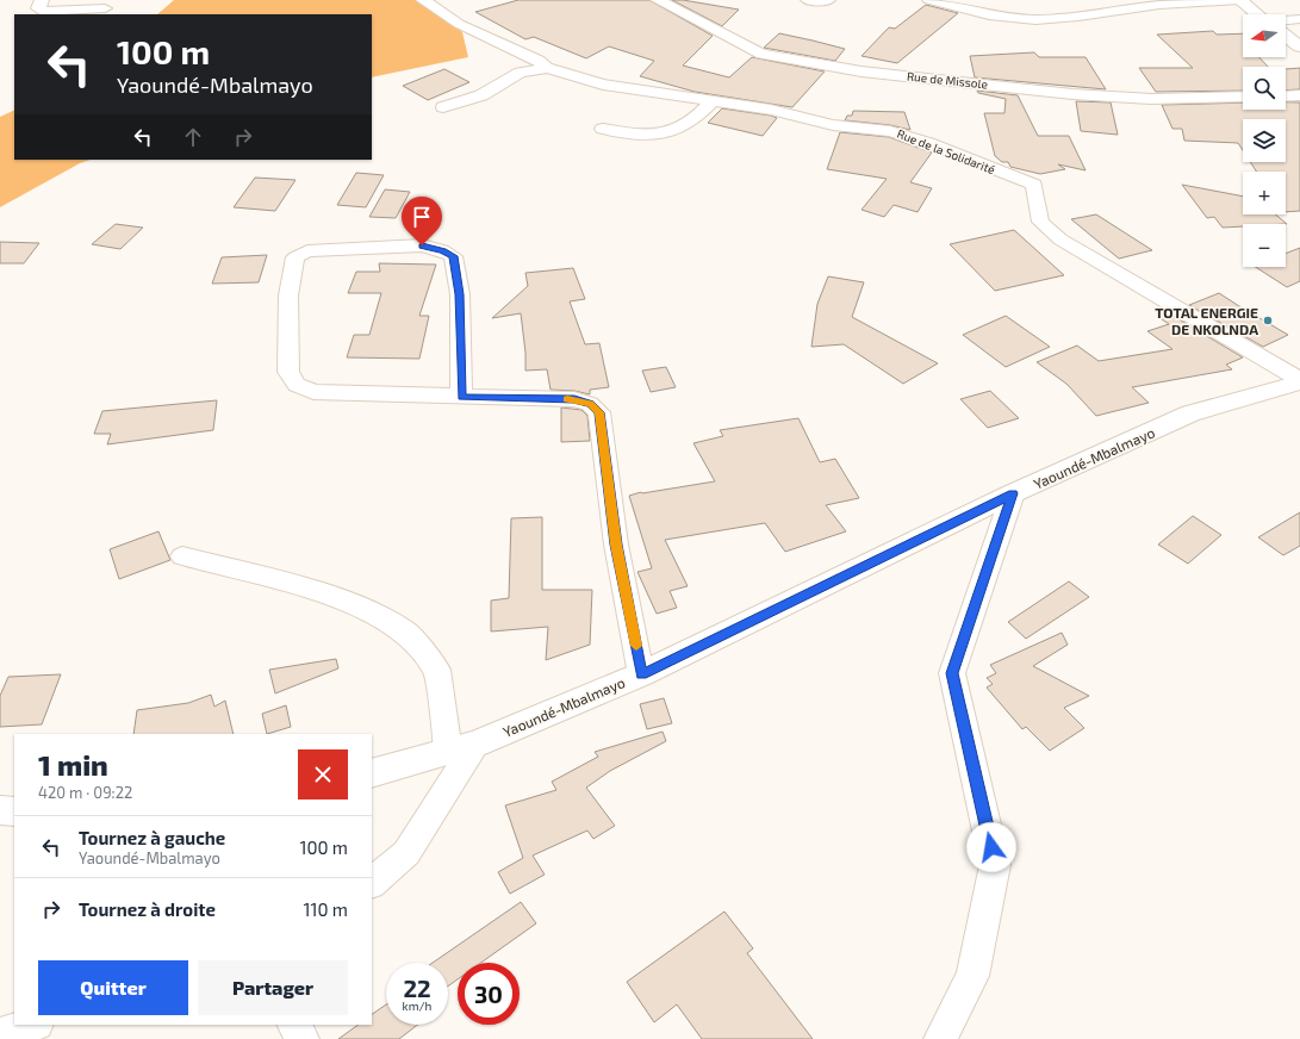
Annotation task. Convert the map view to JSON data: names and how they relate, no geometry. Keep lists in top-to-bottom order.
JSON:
{
  "streets": {
    "main road": ["Yaoundé-Mbalmayo"],
    "street": ["Rue de Missole", "Rue de la Solidarité"]
  },
  "crossings": [
    ["Rue de la Solidarité", "Yaoundé-Mbalmayo"]
  ],
  "places": ["TOTAL ENERGIE DE NKOLNDA"],
  "north": "left",
  "page": {
    "map_buttons": ["+", "−"],
    "turn": ["100 m", "Yaoundé-Mbalmayo"],
    "heading": ["1 min", "420 m · 09:22"],
    "list": [
      {
        "name": "Tournez à gauche",
        "note": "Yaoundé-Mbalmayo",
        "value": "100 m"
      },
      {
        "name": "Tournez à droite",
        "value": "110 m"
      }
    ],
    "buttons": ["Quitter", "Partager"],
    "speed": "22 km/h",
    "limit": "30"
  }
}
